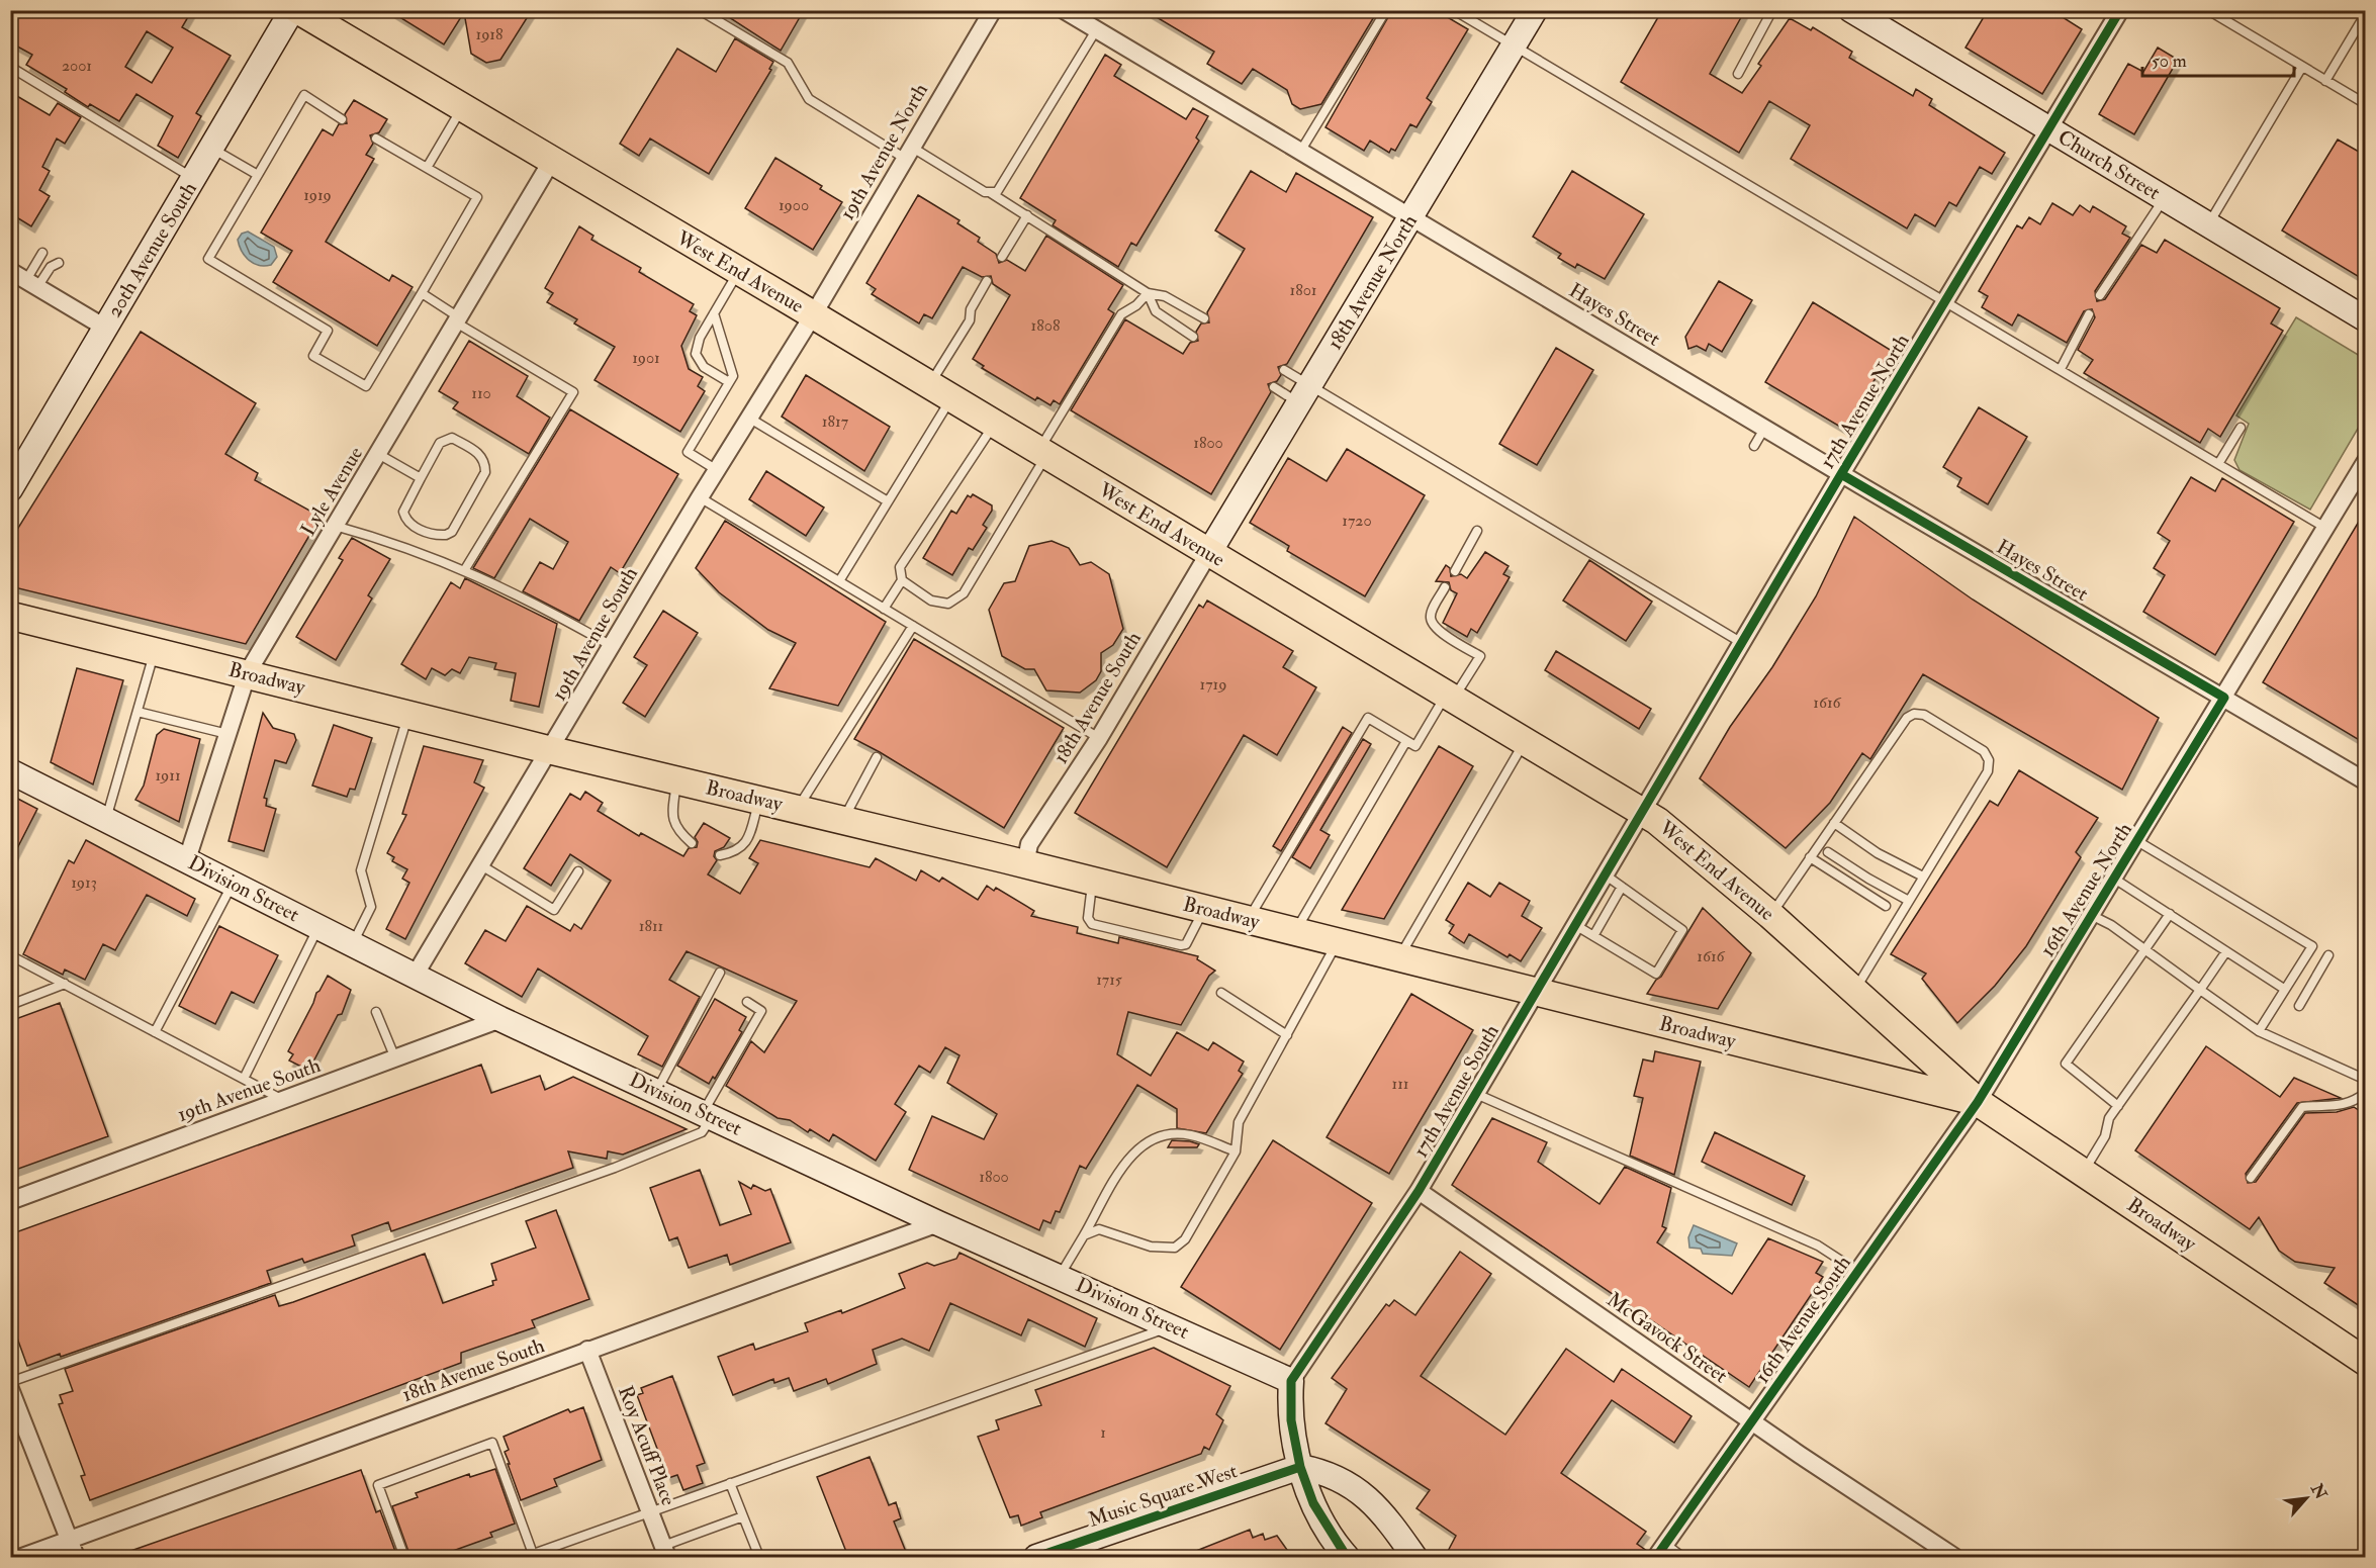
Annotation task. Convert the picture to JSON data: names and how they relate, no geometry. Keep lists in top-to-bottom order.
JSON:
{
  "streets": {
    "main road": [
      "Church Street",
      "20th Avenue South",
      "West End Avenue",
      "18th Avenue North",
      "Broadway",
      "Division Street",
      "Music Square West"
    ],
    "street": [
      "19th Avenue North",
      "Hayes Street",
      "17th Avenue North",
      "Lyle Avenue",
      "19th Avenue South",
      "18th Avenue South",
      "16th Avenue North",
      "17th Avenue South",
      "16th Avenue South",
      "McGavock Street",
      "Roy Acuff Place"
    ]
  },
  "crossings": [
    ["19th Avenue North", "West End Avenue"],
    ["19th Avenue North", "19th Avenue South"],
    ["Church Street", "17th Avenue North"],
    ["West End Avenue", "18th Avenue North"],
    ["West End Avenue", "17th Avenue North"],
    ["West End Avenue", "Lyle Avenue"],
    ["West End Avenue", "19th Avenue South"],
    ["West End Avenue", "Broadway"],
    ["West End Avenue", "18th Avenue South"],
    ["West End Avenue", "16th Avenue North"],
    ["West End Avenue", "17th Avenue South"],
    ["West End Avenue", "16th Avenue South"],
    ["18th Avenue North", "Hayes Street"],
    ["18th Avenue North", "18th Avenue South"],
    ["Hayes Street", "17th Avenue North"],
    ["Hayes Street", "16th Avenue North"],
    ["17th Avenue North", "17th Avenue South"],
    ["Lyle Avenue", "Broadway"],
    ["Lyle Avenue", "Division Street"],
    ["19th Avenue South", "Broadway"],
    ["19th Avenue South", "Division Street"],
    ["Broadway", "18th Avenue South"],
    ["Broadway", "16th Avenue North"],
    ["Broadway", "17th Avenue South"],
    ["Broadway", "16th Avenue South"],
    ["18th Avenue South", "Division Street"],
    ["18th Avenue South", "Roy Acuff Place"],
    ["Division Street", "17th Avenue South"],
    ["16th Avenue North", "16th Avenue South"],
    ["17th Avenue South", "McGavock Street"],
    ["16th Avenue South", "McGavock Street"]
  ],
  "house_numbers": [
    "1918",
    "2001",
    "1919",
    "1900",
    "1801",
    "1808",
    "1901",
    "110",
    "1817",
    "1800",
    "1720",
    "1719",
    "1616",
    "1911",
    "1913",
    "1811",
    "1616",
    "1715",
    "111",
    "1800",
    "1"
  ],
  "scale_bar": "50 m",
  "north": "top right"
}
